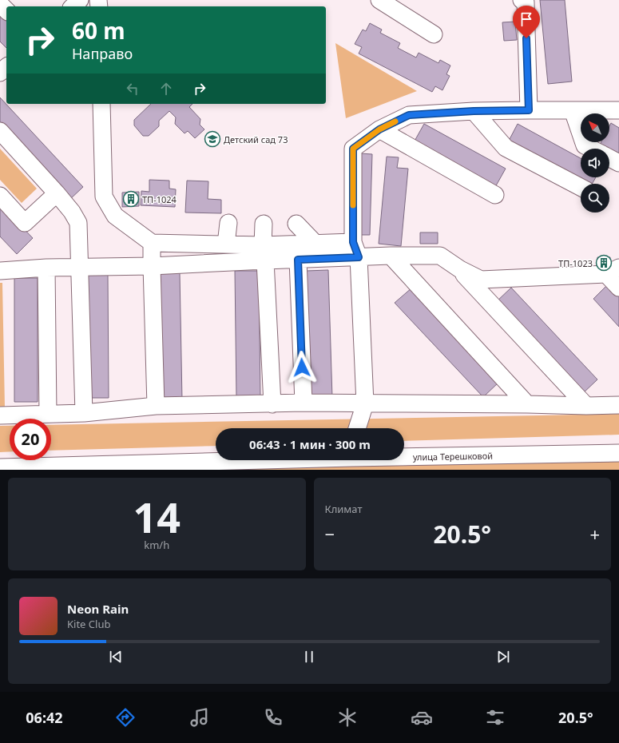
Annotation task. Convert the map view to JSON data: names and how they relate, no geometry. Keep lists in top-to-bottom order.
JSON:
{
  "streets": {
    "street": ["улица Терешковой"]
  },
  "places": {
    "school or university": ["Детский сад 73"],
    "building": ["ТП-1024", "ТП-1023"]
  },
  "north": "top left",
  "page": {
    "turn": ["60 m", "Направо"],
    "limit": "20",
    "trip": "06:43 · 1 мин · 300 m",
    "tile": [
      ["14", "km/h"],
      "Климат"
    ],
    "heat": ["−", "20.5°", "+"],
    "song": ["Neon Rain", "Kite Club"],
    "tabs": ["06:42", "20.5°"]
  }
}
